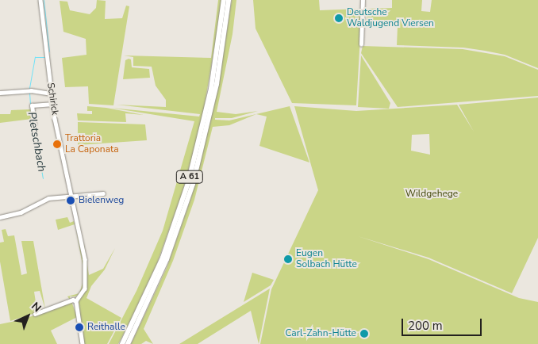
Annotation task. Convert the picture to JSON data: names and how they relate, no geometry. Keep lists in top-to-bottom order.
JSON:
{
  "streets": {
    "highway": ["A 61"],
    "street": ["Schirick"]
  },
  "water": ["Pletschbach"],
  "parks": ["Wildgehege"],
  "places": [
    "Deutsche Waldjugend Viersen",
    "Trattoria La Caponata",
    "Bielenweg",
    "Eugen Solbach Hütte",
    "Reithalle",
    "Carl-Zahn-Hütte"
  ],
  "scale_bar": "200 m",
  "north": "top right"
}
